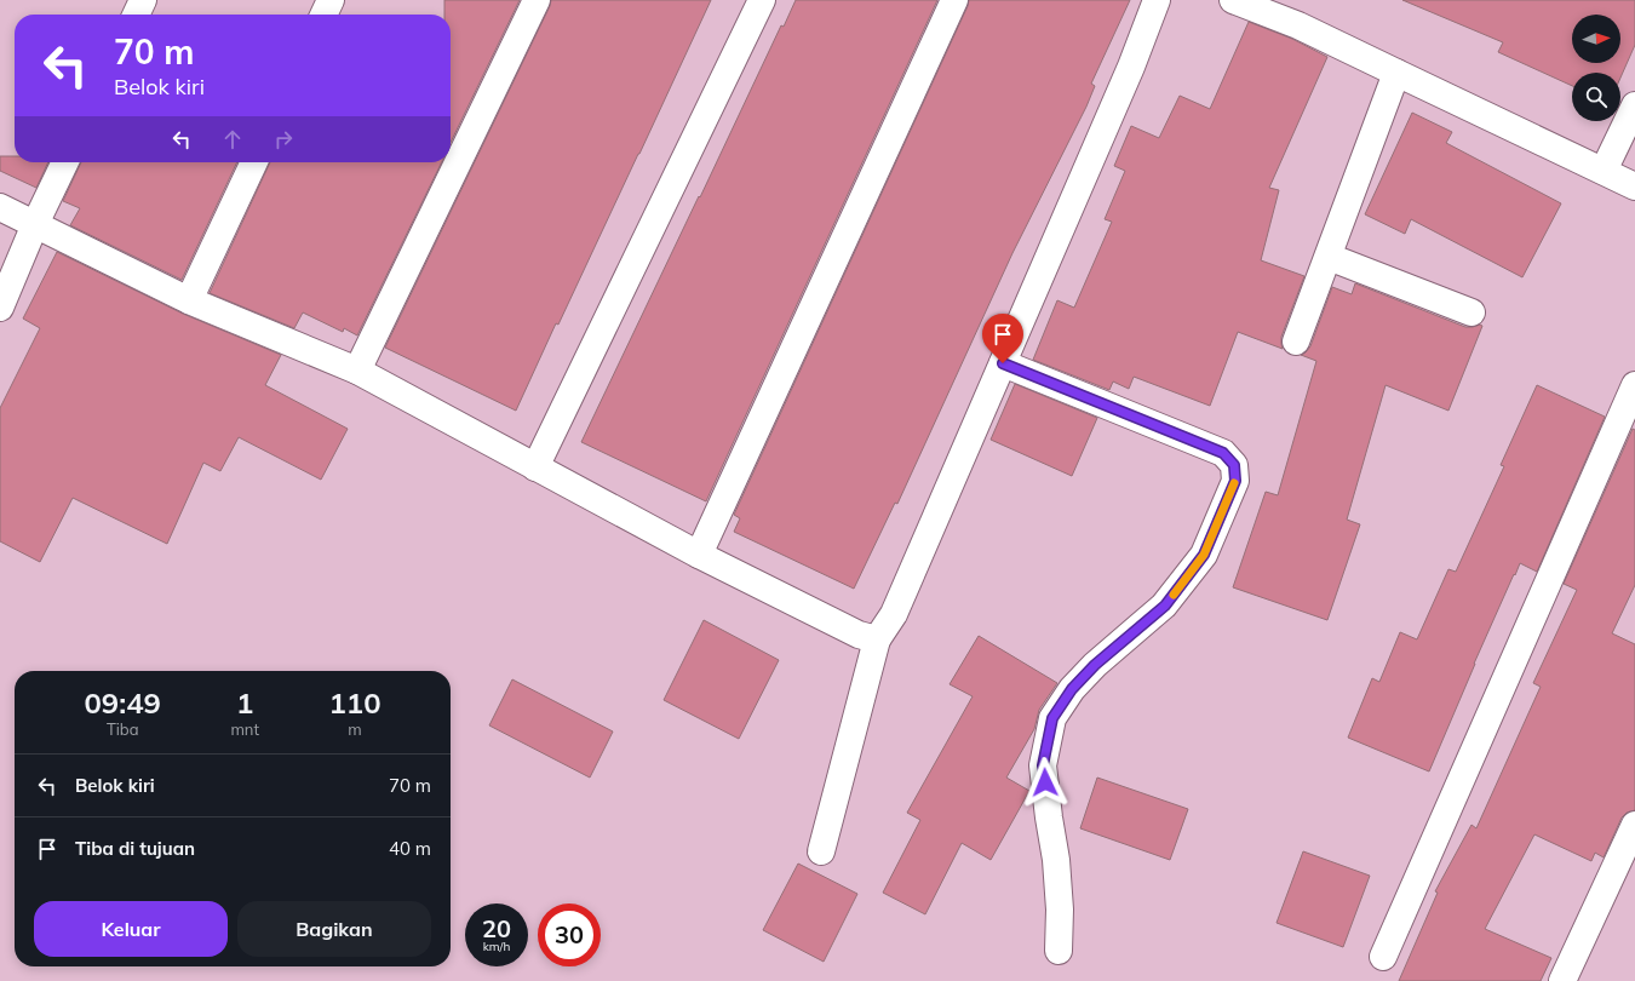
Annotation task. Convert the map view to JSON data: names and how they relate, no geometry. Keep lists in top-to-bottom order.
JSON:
{
  "north": "right",
  "page": {
    "turn": ["70 m", "Belok kiri"],
    "eta": [
      "09:49",
      "Tiba",
      "1",
      "mnt",
      "110",
      "m"
    ],
    "list": [
      {
        "name": "Belok kiri",
        "value": "70 m"
      },
      {
        "name": "Tiba di tujuan",
        "value": "40 m"
      }
    ],
    "buttons": ["Keluar", "Bagikan"],
    "speed": "20 km/h",
    "limit": "30"
  }
}
